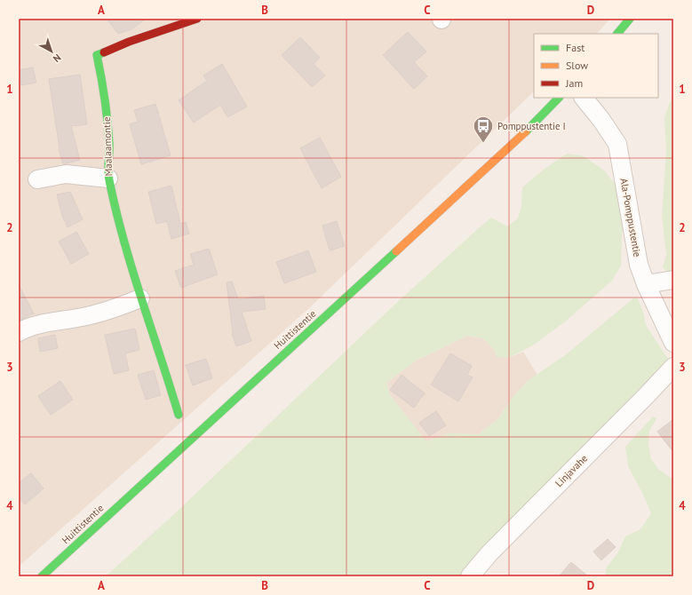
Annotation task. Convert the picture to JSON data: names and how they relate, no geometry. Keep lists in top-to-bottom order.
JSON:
{
  "streets": {
    "main road": ["Maalaamontie", "Huittistentie"],
    "street": ["Ala-Pomppustentie", "Linjavahe"]
  },
  "places": {
    "bus stop": ["Pomppustentie I"]
  },
  "legend": ["Fast", "Slow", "Jam"],
  "north": "bottom right",
  "grid": {
    "columns": [
      "A",
      "B",
      "C",
      "D"
    ],
    "rows": [
      "1",
      "2",
      "3",
      "4"
    ]
  }
}
